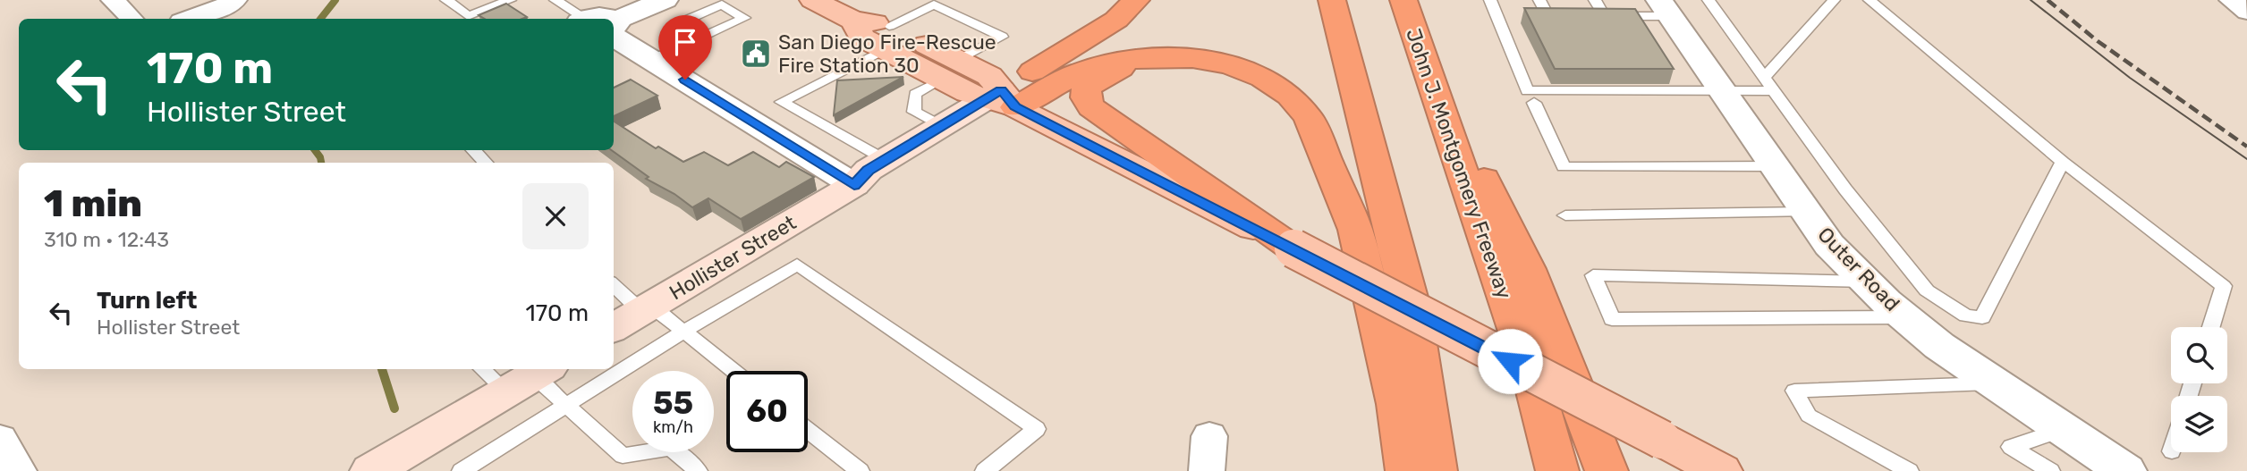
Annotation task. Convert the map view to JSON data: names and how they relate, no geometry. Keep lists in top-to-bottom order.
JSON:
{
  "streets": {
    "highway": ["John J. Montgomery Freeway"],
    "main road": ["Hollister Street"],
    "street": ["Outer Road"]
  },
  "places": {
    "public building": ["San Diego Fire-Rescue Fire Station 30"]
  },
  "page": {
    "turn": ["170 m", "Hollister Street"],
    "heading": ["1 min", "310 m · 12:43"],
    "list": [
      {
        "name": "Turn left",
        "note": "Hollister Street",
        "value": "170 m"
      }
    ],
    "speed": "55 km/h",
    "limit": "60"
  }
}
